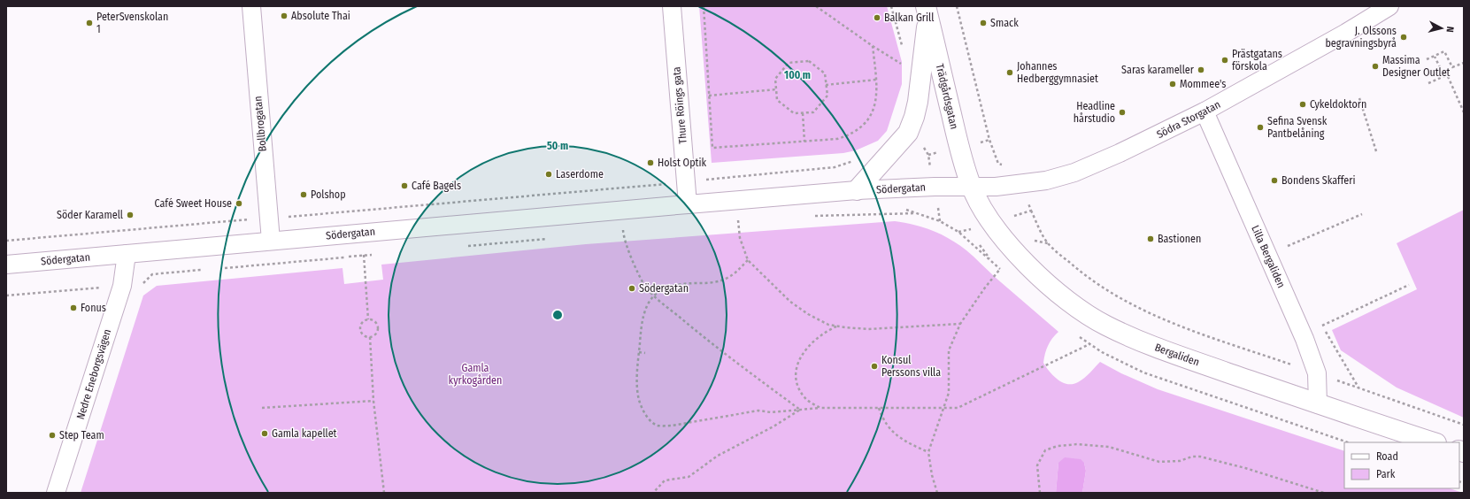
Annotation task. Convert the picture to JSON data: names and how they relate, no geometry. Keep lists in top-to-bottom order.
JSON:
{
  "streets": {
    "street": [
      "Trädgårdsgatan",
      "Thure Röings gata",
      "Södra Storgatan",
      "Bollbrogatan",
      "Södergatan",
      "Lilla Bergaliden",
      "Bergaliden",
      "Nedre Eneborgsvägen"
    ]
  },
  "crossings": [
    ["Trädgårdsgatan", "Södra Storgatan"],
    ["Trädgårdsgatan", "Södergatan"],
    ["Trädgårdsgatan", "Bergaliden"],
    ["Thure Röings gata", "Södergatan"],
    ["Södra Storgatan", "Södergatan"],
    ["Södra Storgatan", "Lilla Bergaliden"],
    ["Södra Storgatan", "Bergaliden"],
    ["Bollbrogatan", "Södergatan"],
    ["Södergatan", "Bergaliden"],
    ["Södergatan", "Nedre Eneborgsvägen"],
    ["Lilla Bergaliden", "Bergaliden"]
  ],
  "parks": ["Gamla kyrkogården"],
  "places": [
    "Absolute Thai",
    "Balkan Grill",
    "PeterSvenskolan 1",
    "Smack",
    "J. Olssons begravningsbyrå",
    "Prästgatans förskola",
    "Massima Designer Outlet",
    "Saras karameller",
    "Johannes Hedberggymnasiet",
    "Mommee's",
    "Cykeldoktorn",
    "Headline hårstudio",
    "Sefina Svensk Pantbelåning",
    "Holst Optik",
    "Laserdome",
    "Bondens Skafferi",
    "Café Bagels",
    "Polshop",
    "Café Sweet House",
    "Söder Karamell",
    "Bastionen",
    "Södergatan",
    "Fonus",
    "Konsul Perssons villa",
    "Gamla kapellet",
    "Step Team"
  ],
  "legend": ["Road", "Park"],
  "north": "right",
  "rings": ["100 m", "50 m"]
}
